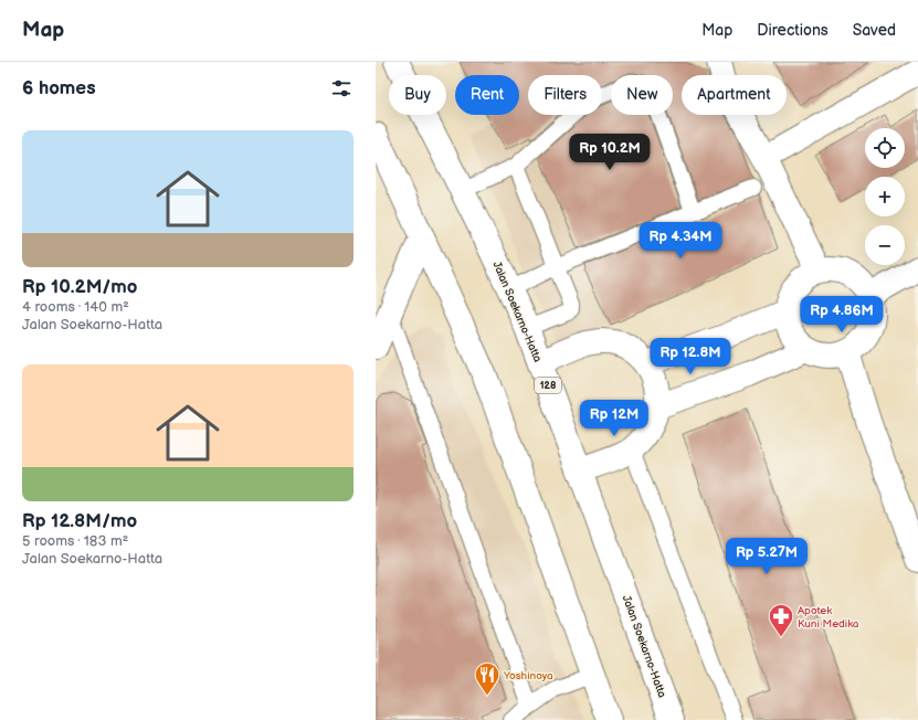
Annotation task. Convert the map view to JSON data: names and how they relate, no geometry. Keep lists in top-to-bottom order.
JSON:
{
  "streets": {
    "street": ["Jalan Soekarno-Hatta", "128"]
  },
  "places": {
    "pharmacy": ["Apotek Kuni Medika"],
    "restaurant": ["Yoshinoya"]
  },
  "page": {
    "header": "Map",
    "nav": ["Map", "Directions", "Saved"],
    "heading": "6 homes",
    "chip": [
      "Buy",
      "Rent",
      "Filters",
      "New",
      "Apartment"
    ],
    "list": [
      {
        "name": "Rp 10.2M/mo",
        "note": "4 rooms · 140 m² · Jalan Soekarno-Hatta"
      },
      {
        "name": "Rp 12.8M/mo",
        "note": "5 rooms · 183 m² · Jalan Soekarno-Hatta"
      }
    ],
    "map_buttons": ["+", "−"],
    "price": [
      "Rp 10.2M",
      "Rp 4.34M",
      "Rp 4.86M",
      "Rp 12.8M",
      "Rp 12M",
      "Rp 5.27M"
    ]
  }
}
